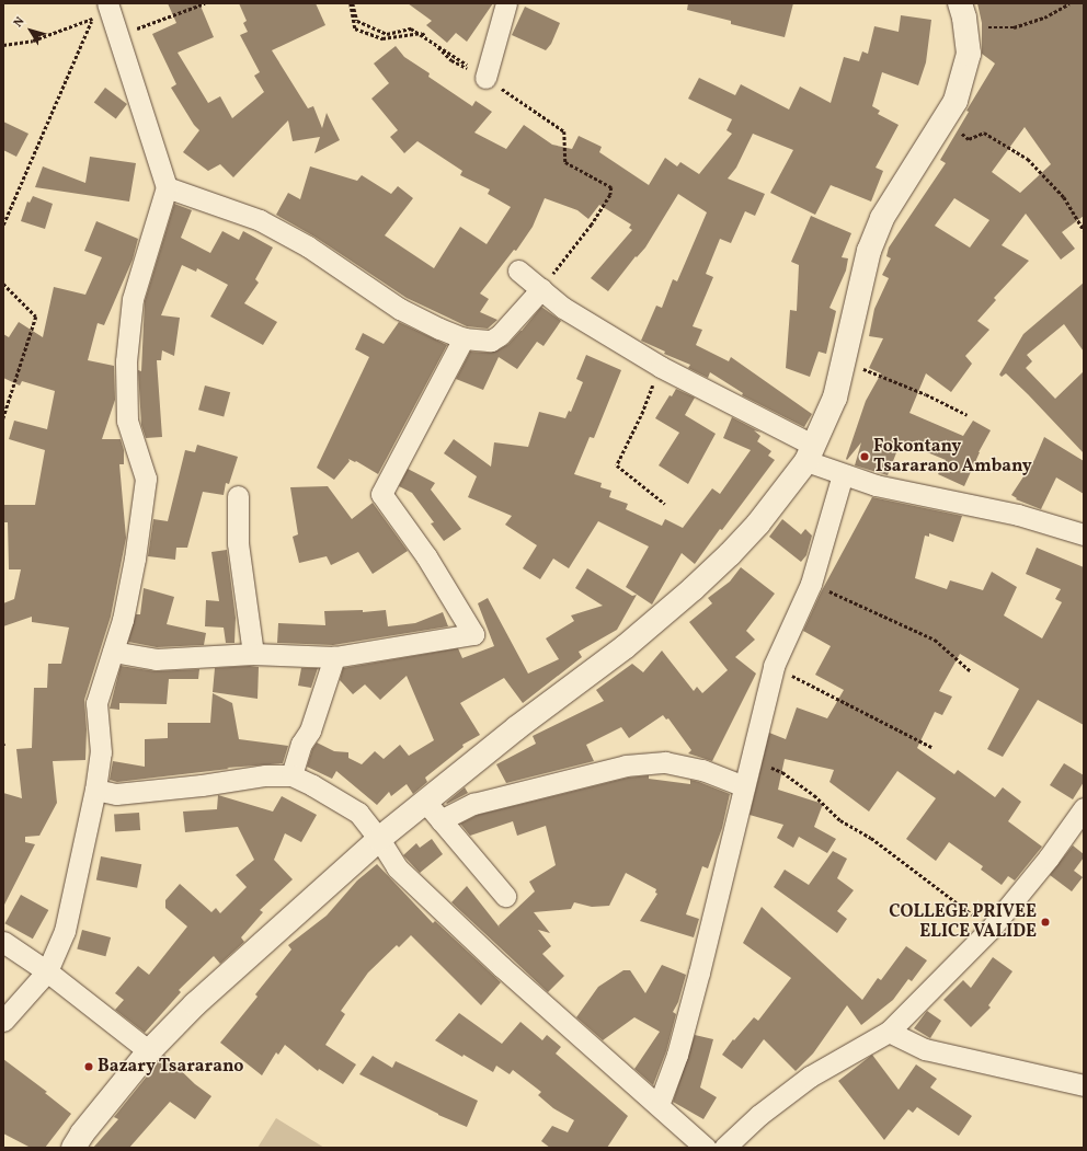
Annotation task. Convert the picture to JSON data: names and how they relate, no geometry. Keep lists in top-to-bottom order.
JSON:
{
  "places": ["Fokontany Tsararano Ambany", "COLLEGE PRIVEE ELICE VALIDE", "Bazary Tsararano"],
  "north": "top left"
}
